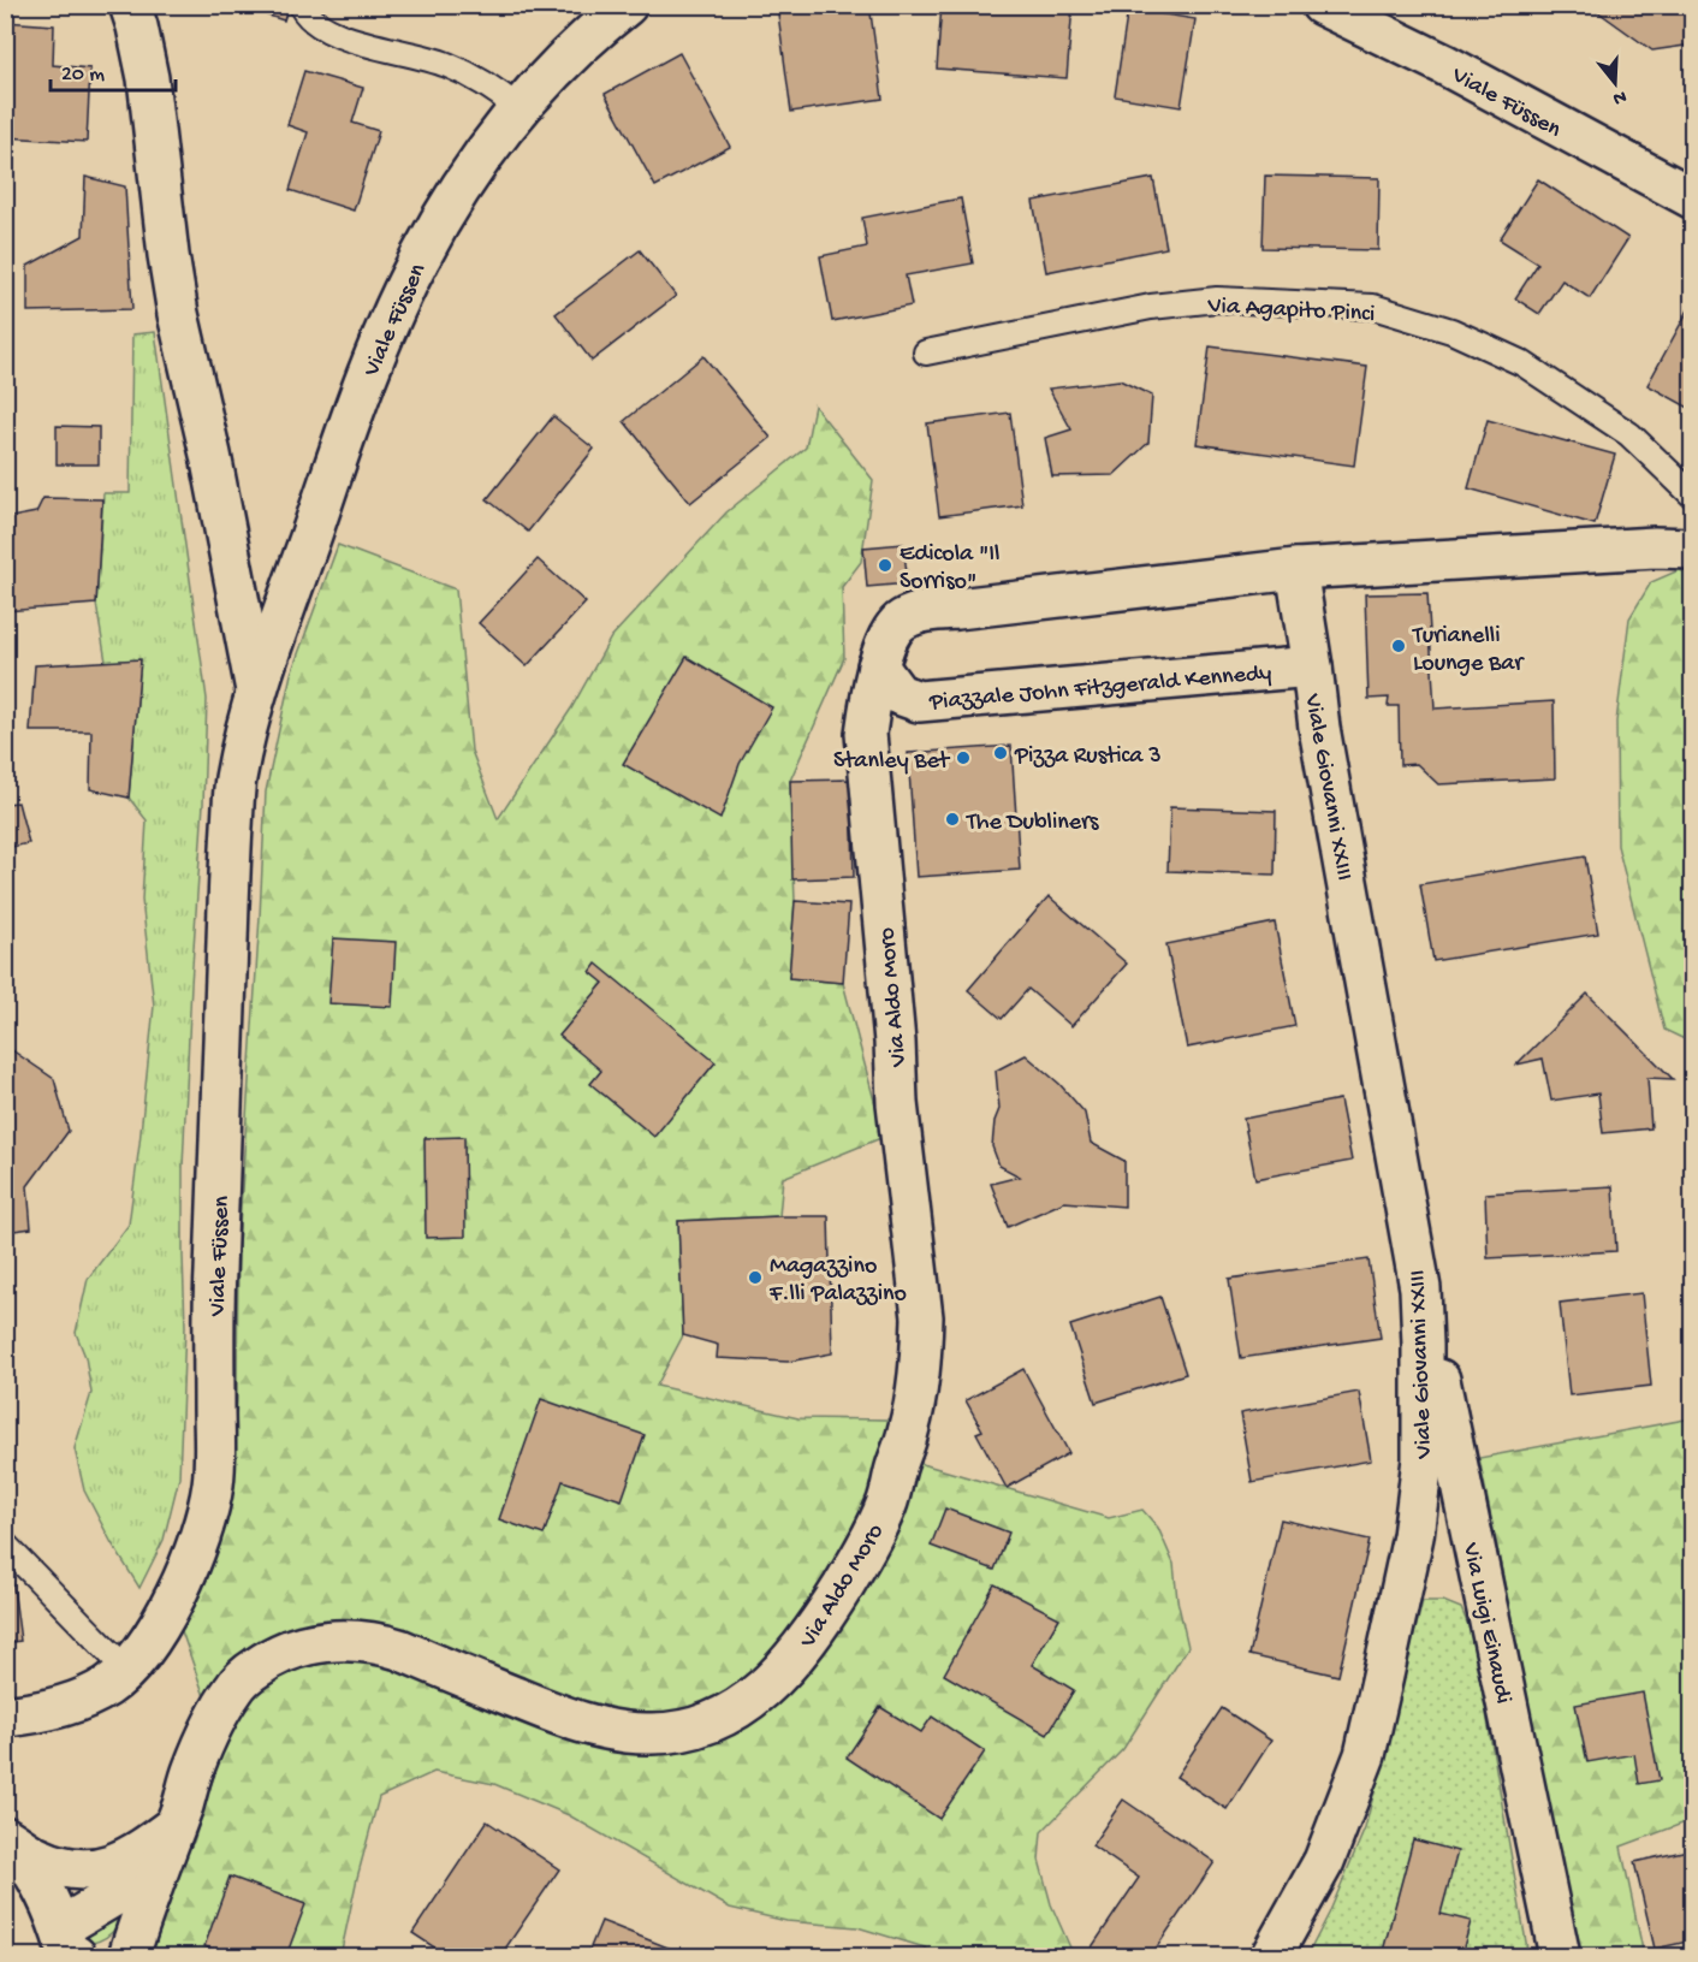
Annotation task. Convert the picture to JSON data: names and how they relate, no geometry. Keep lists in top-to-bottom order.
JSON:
{
  "streets": {
    "street": [
      "Viale Füssen",
      "Piazzale John Fitzgerald Kennedy",
      "Viale Giovanni XXIII",
      "Via Aldo Moro",
      "Via Luigi Einaudi"
    ],
    "lane": ["Via Agapito Pinci"]
  },
  "crossings": [
    ["Piazzale John Fitzgerald Kennedy", "Viale Giovanni XXIII"],
    ["Piazzale John Fitzgerald Kennedy", "Via Aldo Moro"],
    ["Viale Giovanni XXIII", "Via Luigi Einaudi"]
  ],
  "places": [
    "Edicola \"Il Sorriso\"",
    "Turianelli Lounge Bar",
    "Pizza Rustica 3",
    "Stanley Bet",
    "The Dubliners",
    "Magazzino F.lli Palazzino"
  ],
  "scale_bar": "20 m",
  "north": "bottom"
}
